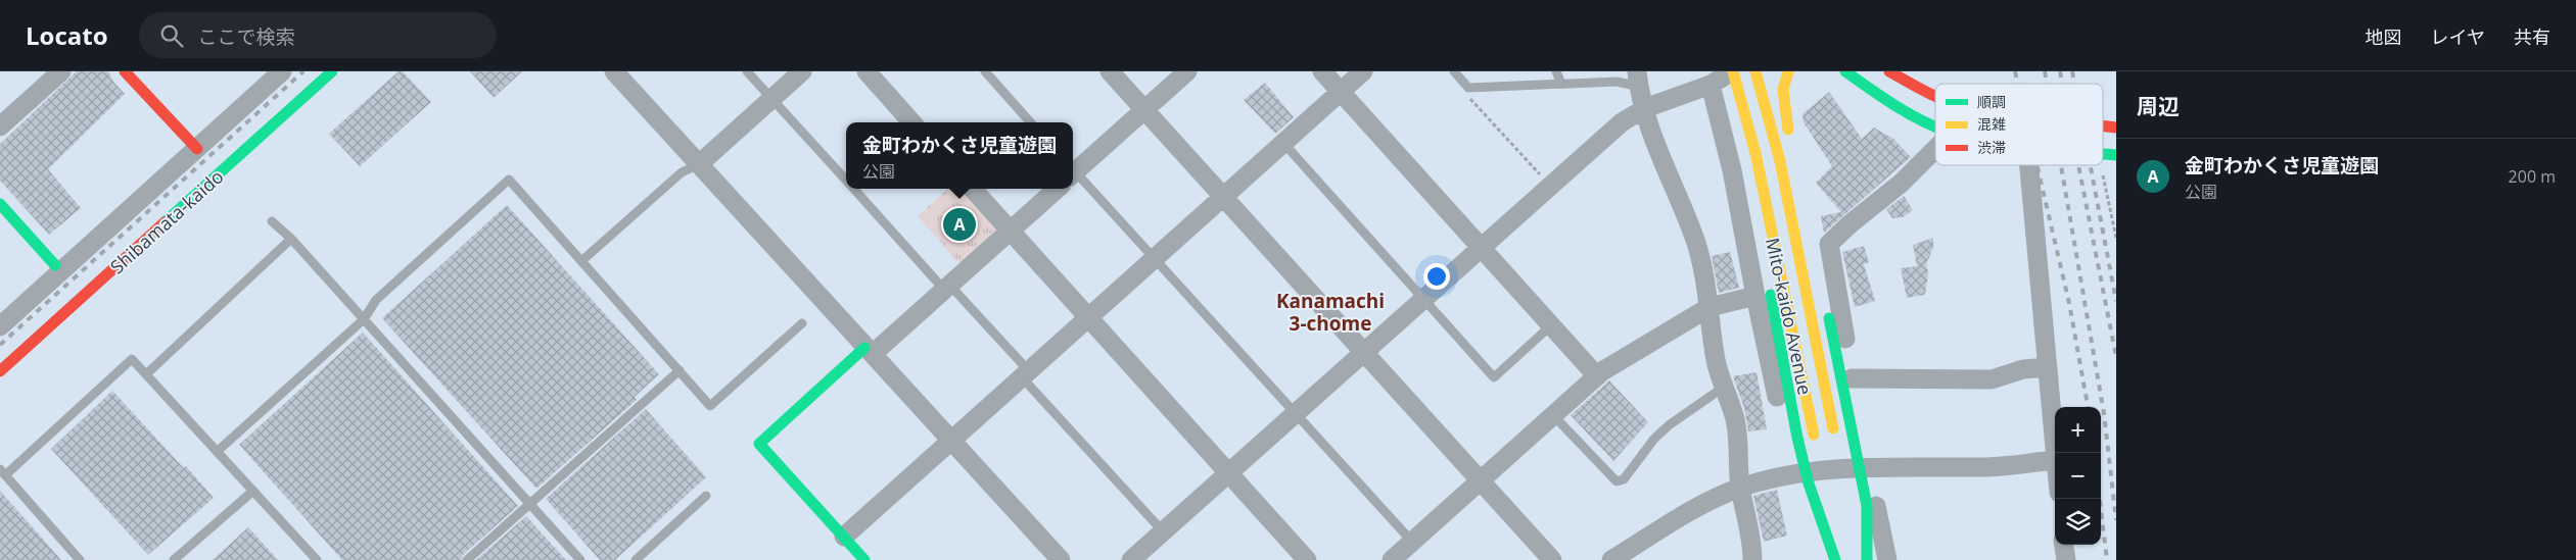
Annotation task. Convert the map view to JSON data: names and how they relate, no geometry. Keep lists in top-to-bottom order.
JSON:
{
  "streets": {
    "main road": ["Shibamata-kaido", "Mito-kaido Avenue"]
  },
  "districts": ["Kanamachi 3-chome"],
  "legend": ["順調", "混雑", "渋滞"],
  "page": {
    "header": "Locato",
    "search": "ここで検索",
    "nav": ["地図", "レイヤ", "共有"],
    "heading": "周辺",
    "popup": ["金町わかくさ児童遊園", "公園"],
    "list": [
      {
        "mark": "A",
        "name": "金町わかくさ児童遊園",
        "note": "公園",
        "value": "200 m"
      }
    ],
    "pins": "A",
    "map_buttons": ["+", "−"]
  }
}
